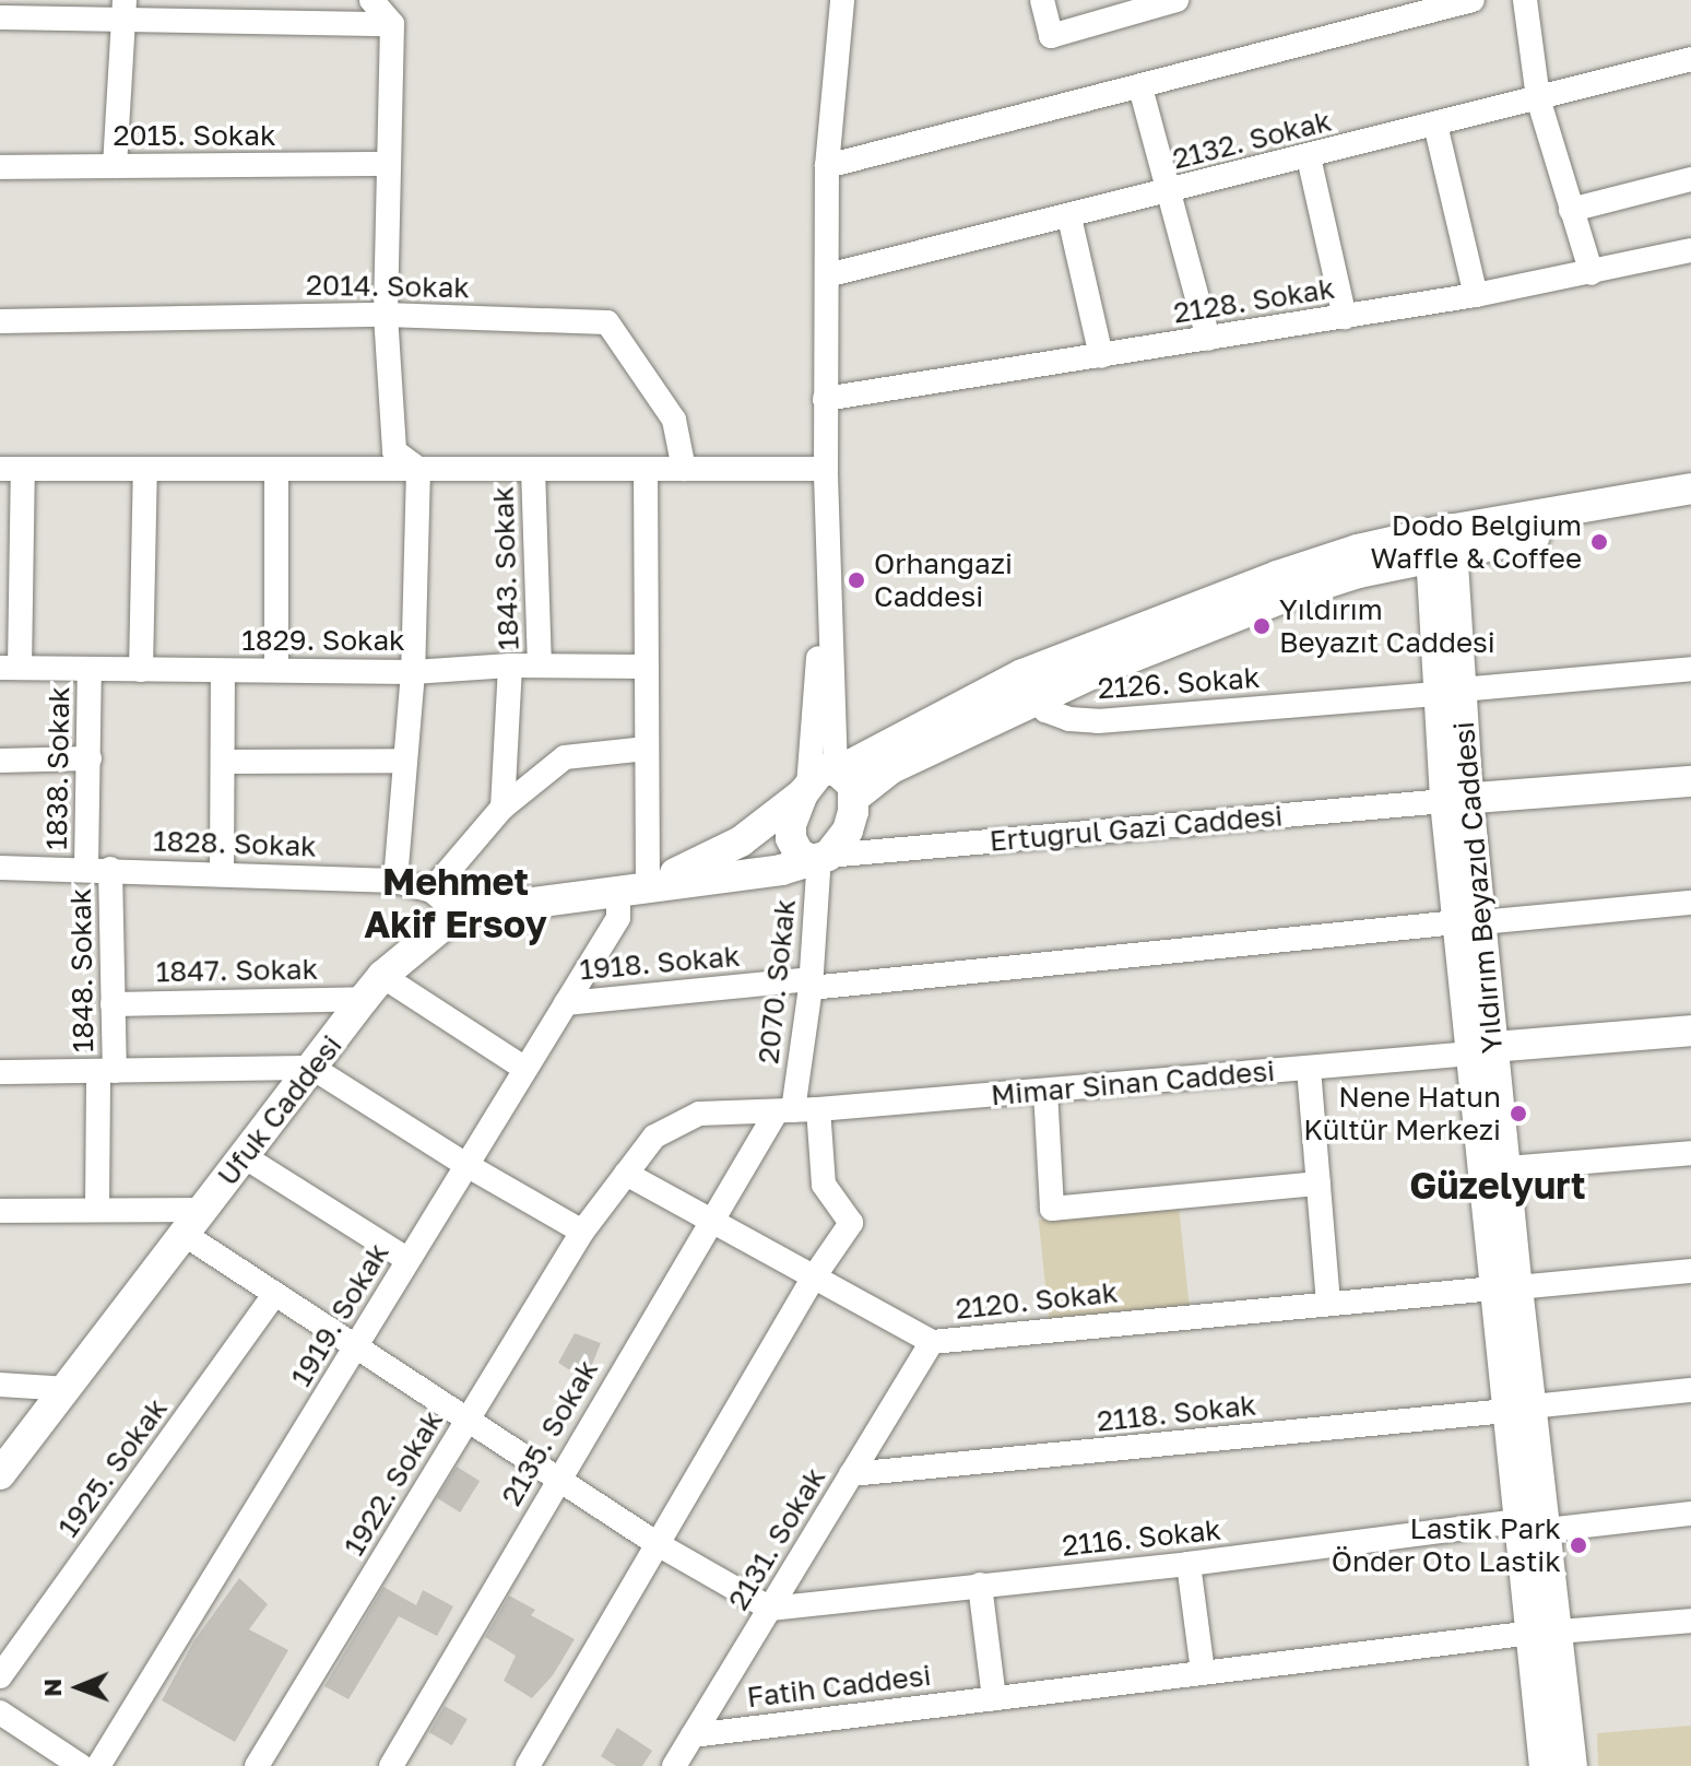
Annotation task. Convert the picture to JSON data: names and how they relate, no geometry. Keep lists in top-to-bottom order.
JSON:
{
  "streets": {
    "main road": [
      "Ertuğrul Gazi Caddesi",
      "Yıldırım Beyazıd Caddesi",
      "Mimar Sinan Caddesi",
      "Ufuk Caddesi"
    ],
    "street": [
      "2015. Sokak",
      "2132. Sokak",
      "2014. Sokak",
      "2128. Sokak",
      "1843. Sokak",
      "1829. Sokak",
      "2126. Sokak",
      "1838. Sokak",
      "1828. Sokak",
      "1918. Sokak",
      "1848. Sokak",
      "1847. Sokak",
      "2070. Sokak",
      "2120. Sokak",
      "1919. Sokak",
      "2118. Sokak",
      "2135. Sokak",
      "1925. Sokak",
      "1922. Sokak",
      "2116. Sokak",
      "2131. Sokak",
      "Fatih Caddesi"
    ]
  },
  "crossings": [
    ["1843. Sokak", "1829. Sokak"],
    ["1829. Sokak", "1838. Sokak"],
    ["2126. Sokak", "Yıldırım Beyazıd Caddesi"],
    ["1838. Sokak", "1828. Sokak"],
    ["1838. Sokak", "1848. Sokak"],
    ["Ertuğrul Gazi Caddesi", "Yıldırım Beyazıd Caddesi"],
    ["Ertuğrul Gazi Caddesi", "2070. Sokak"],
    ["1828. Sokak", "1848. Sokak"],
    ["1828. Sokak", "Ufuk Caddesi"],
    ["Yıldırım Beyazıd Caddesi", "1918. Sokak"],
    ["Yıldırım Beyazıd Caddesi", "Mimar Sinan Caddesi"],
    ["Yıldırım Beyazıd Caddesi", "2120. Sokak"],
    ["Yıldırım Beyazıd Caddesi", "2118. Sokak"],
    ["Yıldırım Beyazıd Caddesi", "2116. Sokak"],
    ["Yıldırım Beyazıd Caddesi", "Fatih Caddesi"],
    ["1918. Sokak", "2070. Sokak"],
    ["1918. Sokak", "1919. Sokak"],
    ["1848. Sokak", "1847. Sokak"],
    ["1847. Sokak", "Ufuk Caddesi"],
    ["2070. Sokak", "Mimar Sinan Caddesi"],
    ["2070. Sokak", "2135. Sokak"],
    ["Mimar Sinan Caddesi", "2120. Sokak"],
    ["Mimar Sinan Caddesi", "2135. Sokak"],
    ["Mimar Sinan Caddesi", "1922. Sokak"],
    ["2120. Sokak", "2135. Sokak"],
    ["2120. Sokak", "1922. Sokak"],
    ["2120. Sokak", "2131. Sokak"],
    ["2118. Sokak", "2131. Sokak"],
    ["2116. Sokak", "2131. Sokak"],
    ["2131. Sokak", "Fatih Caddesi"]
  ],
  "districts": ["Mehmet Akif Ersoy", "Güzelyurt"],
  "places": [
    "Dodo Belgium Waffle & Coffee",
    "Orhangazi Caddesi",
    "Yıldırım Beyazıt Caddesi",
    "Nene Hatun Kültür Merkezi",
    "Lastik Park Önder Oto Lastik"
  ],
  "north": "left"
}
